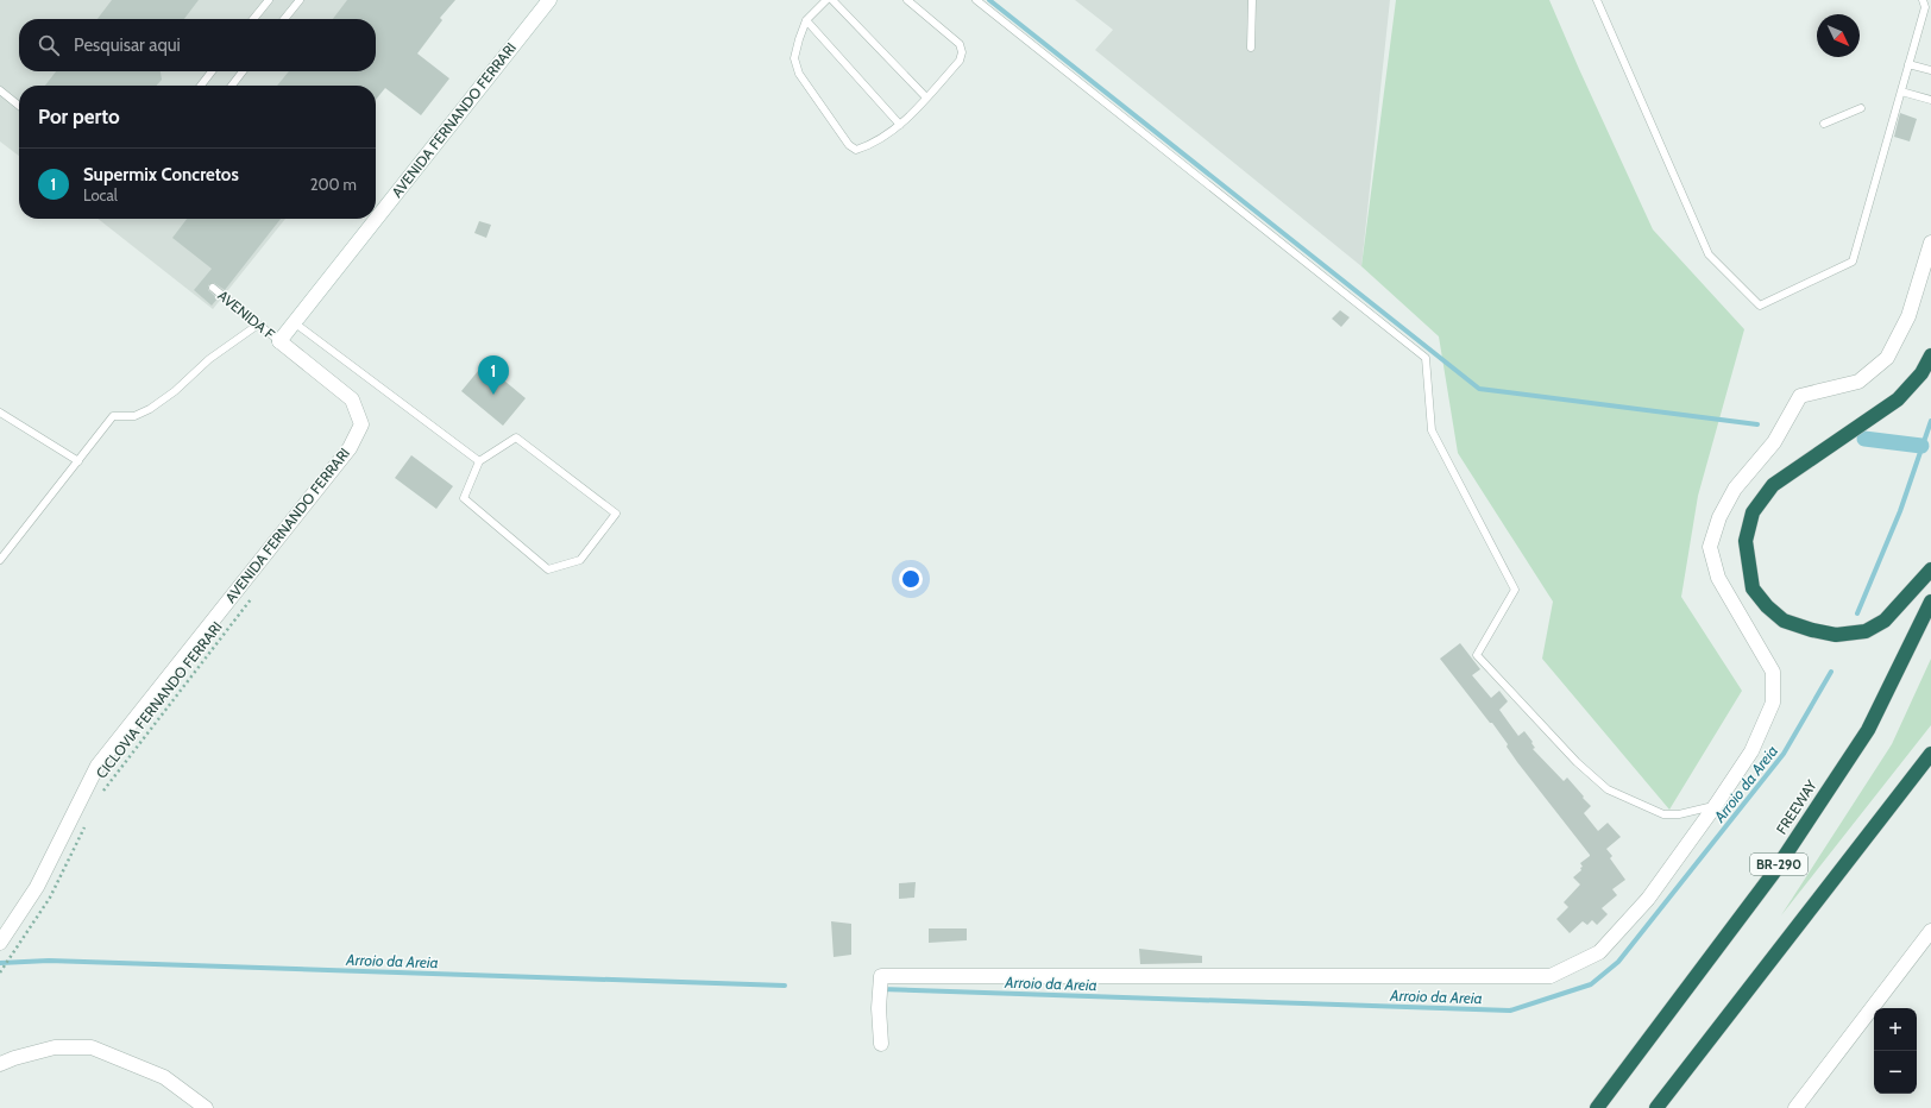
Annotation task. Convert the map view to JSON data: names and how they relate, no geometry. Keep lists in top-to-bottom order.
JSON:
{
  "streets": {
    "highway": ["FREEWAY", "BR-290"],
    "street": ["AVENIDA FERNANDO FERRARI"],
    "lane": ["AVENIDA F"],
    "path": ["CICLOVIA FERNANDO FERRARI"]
  },
  "crossings": [
    ["AVENIDA FERNANDO FERRARI", "AVENIDA F"]
  ],
  "water": ["Arroio da Areia"],
  "north": "bottom right",
  "page": {
    "search": "Pesquisar aqui",
    "heading": "Por perto",
    "list": [
      {
        "mark": "1",
        "name": "Supermix Concretos",
        "note": "Local",
        "value": "200 m"
      }
    ],
    "pins": "1",
    "map_buttons": ["+", "−"]
  }
}
